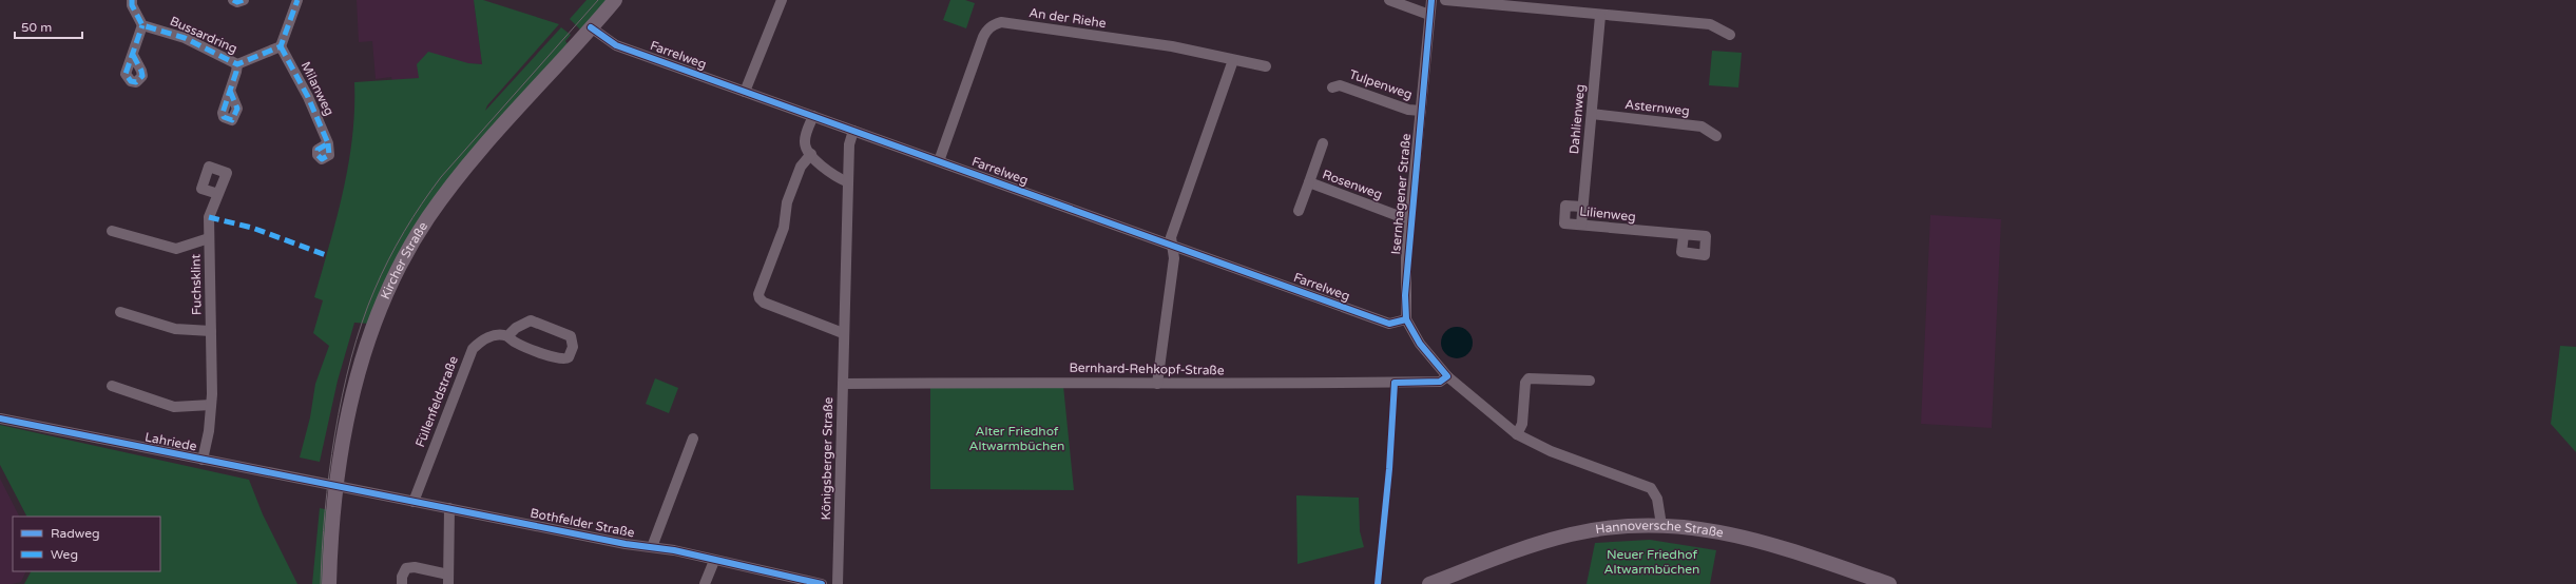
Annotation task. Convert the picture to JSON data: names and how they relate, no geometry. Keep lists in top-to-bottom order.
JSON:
{
  "streets": {
    "main road": ["Kircher Straße", "Hannoversche Straße"],
    "street": [
      "An der Riehe",
      "Bussardring",
      "Farrelweg",
      "Tulpenweg",
      "Milanweg",
      "Asternweg",
      "Dahlienweg",
      "Rosenweg",
      "Isernhagener Straße",
      "Lilienweg",
      "Fuchsklint",
      "Bernhard-Rehkopf-Straße",
      "Füllenfeldstraße",
      "Lahriede",
      "Königsberger Straße",
      "Bothfelder Straße"
    ]
  },
  "crossings": [
    ["An der Riehe", "Farrelweg"],
    ["Bussardring", "Milanweg"],
    ["Farrelweg", "Isernhagener Straße"],
    ["Farrelweg", "Kircher Straße"],
    ["Farrelweg", "Königsberger Straße"],
    ["Tulpenweg", "Isernhagener Straße"],
    ["Asternweg", "Dahlienweg"],
    ["Dahlienweg", "Lilienweg"],
    ["Rosenweg", "Isernhagener Straße"],
    ["Isernhagener Straße", "Bernhard-Rehkopf-Straße"],
    ["Isernhagener Straße", "Hannoversche Straße"],
    ["Kircher Straße", "Lahriede"],
    ["Kircher Straße", "Bothfelder Straße"],
    ["Fuchsklint", "Lahriede"],
    ["Bernhard-Rehkopf-Straße", "Königsberger Straße"],
    ["Füllenfeldstraße", "Bothfelder Straße"],
    ["Lahriede", "Bothfelder Straße"]
  ],
  "parks": ["Alter Friedhof Altwarmbüchen", "Neuer Friedhof Altwarmbüchen"],
  "legend": ["Radweg", "Weg"],
  "scale_bar": "50 m"
}
